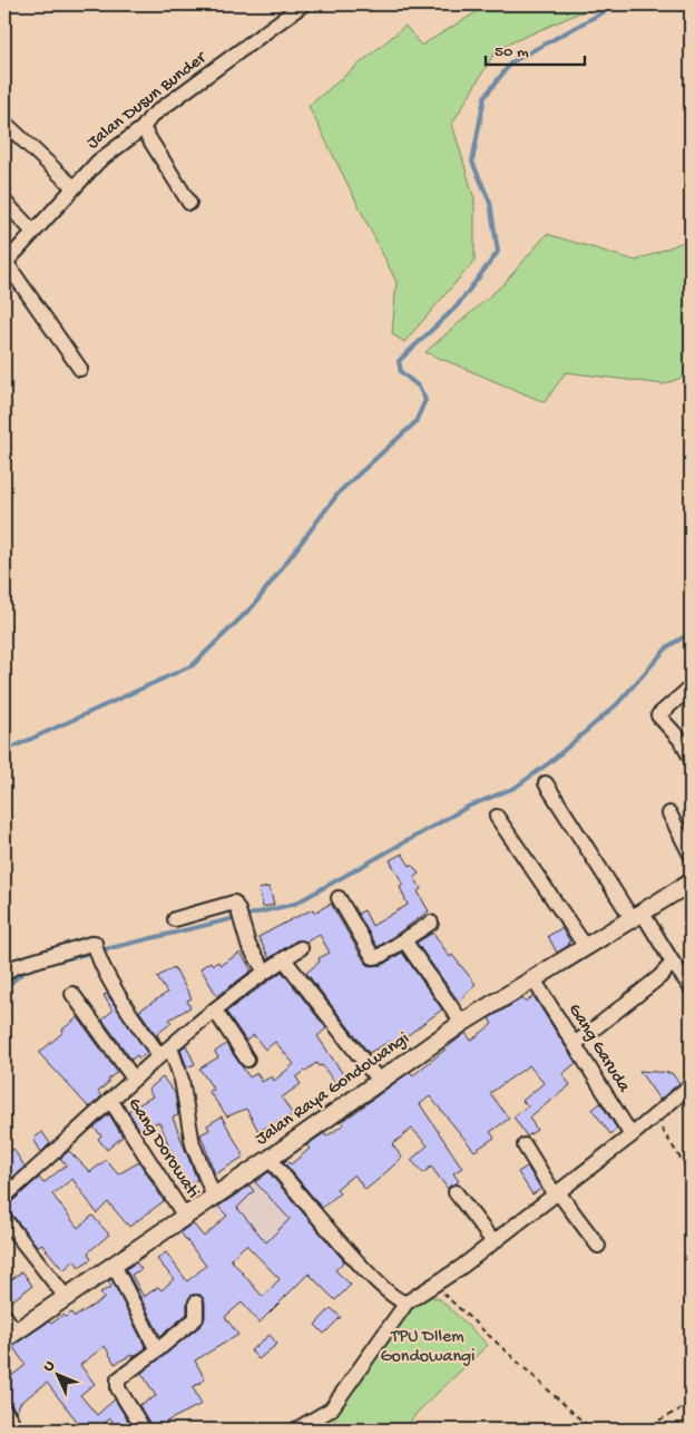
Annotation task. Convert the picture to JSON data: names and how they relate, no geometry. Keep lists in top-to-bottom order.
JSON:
{
  "streets": {
    "street": [
      "Jalan Dusun Bunder",
      "Gang Garuda",
      "Jalan Raya Gondowangi",
      "Gang Dorowati"
    ]
  },
  "crossings": [
    ["Gang Garuda", "Jalan Raya Gondowangi"],
    ["Jalan Raya Gondowangi", "Gang Dorowati"]
  ],
  "parks": ["TPU DIlem Gondowangi"],
  "scale_bar": "50 m",
  "north": "top left"
}
